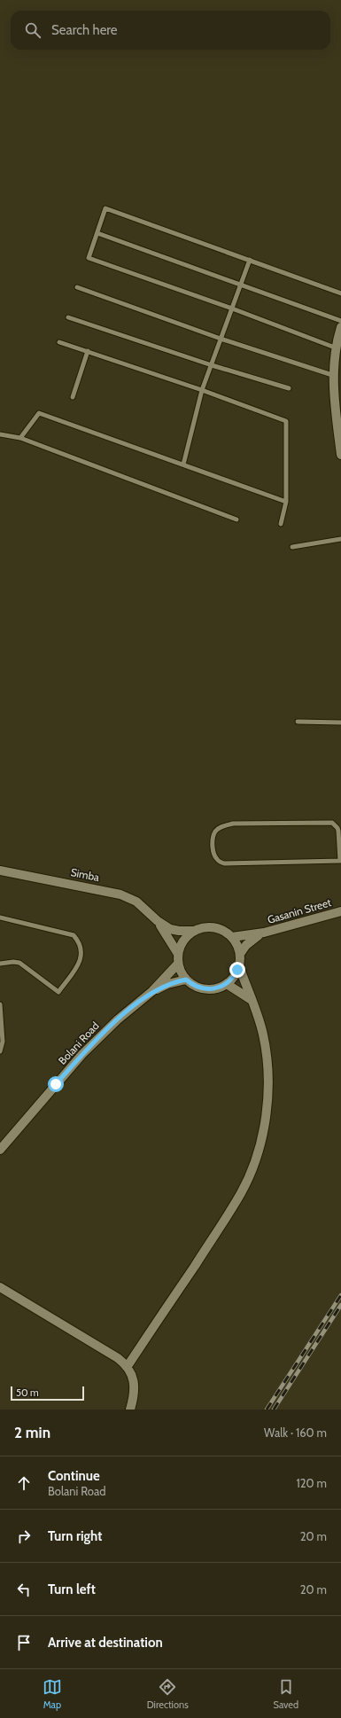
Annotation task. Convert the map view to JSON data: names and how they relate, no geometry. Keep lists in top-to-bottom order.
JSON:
{
  "streets": {
    "street": ["Simba", "Gasanin Street", "Bolani Road"]
  },
  "crossings": [
    ["Gasanin Street", "Bolani Road"]
  ],
  "scale_bar": "50 m",
  "page": {
    "search": "Search here",
    "scale": "50 m",
    "heading": ["2 min", "Walk · 160 m"],
    "list": [
      ["Continue", "Bolani Road", "120 m"],
      ["Turn right", "20 m"],
      ["Turn left", "20 m"],
      "Arrive at destination"
    ],
    "nav": ["Map", "Directions", "Saved"]
  }
}
